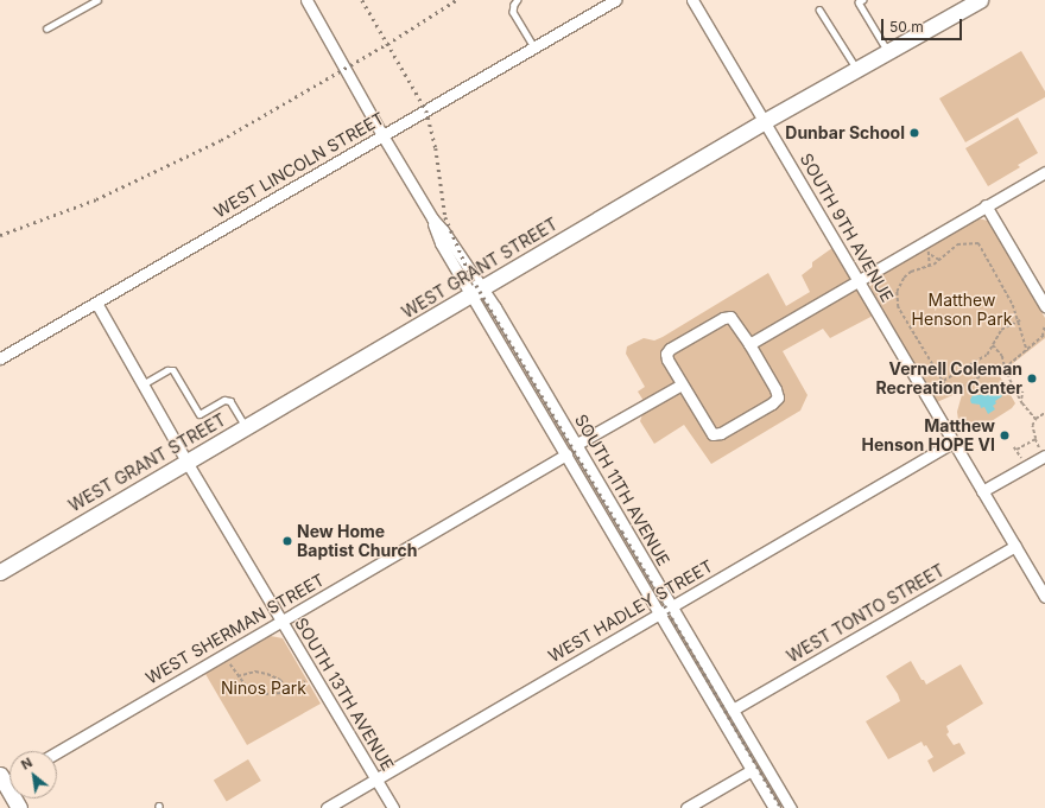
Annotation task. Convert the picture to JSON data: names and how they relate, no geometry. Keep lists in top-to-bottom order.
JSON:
{
  "streets": {
    "main road": ["WEST GRANT STREET"],
    "street": [
      "WEST LINCOLN STREET",
      "SOUTH 9TH AVENUE",
      "SOUTH 11TH AVENUE",
      "WEST HADLEY STREET",
      "WEST TONTO STREET",
      "WEST SHERMAN STREET",
      "SOUTH 13TH AVENUE"
    ]
  },
  "crossings": [
    ["WEST LINCOLN STREET", "SOUTH 11TH AVENUE"],
    ["WEST LINCOLN STREET", "SOUTH 13TH AVENUE"],
    ["SOUTH 9TH AVENUE", "WEST GRANT STREET"],
    ["SOUTH 9TH AVENUE", "WEST HADLEY STREET"],
    ["SOUTH 9TH AVENUE", "WEST TONTO STREET"],
    ["WEST GRANT STREET", "SOUTH 11TH AVENUE"],
    ["WEST GRANT STREET", "SOUTH 13TH AVENUE"],
    ["SOUTH 11TH AVENUE", "WEST HADLEY STREET"],
    ["SOUTH 11TH AVENUE", "WEST TONTO STREET"],
    ["SOUTH 11TH AVENUE", "WEST SHERMAN STREET"],
    ["WEST HADLEY STREET", "SOUTH 13TH AVENUE"],
    ["WEST SHERMAN STREET", "SOUTH 13TH AVENUE"]
  ],
  "parks": ["Matthew Henson Park", "Ninos Park"],
  "places": [
    "Dunbar School",
    "Vernell Coleman Recreation Center",
    "Matthew Henson HOPE VI",
    "New Home Baptist Church"
  ],
  "scale_bar": "50 m",
  "north": "top left"
}
